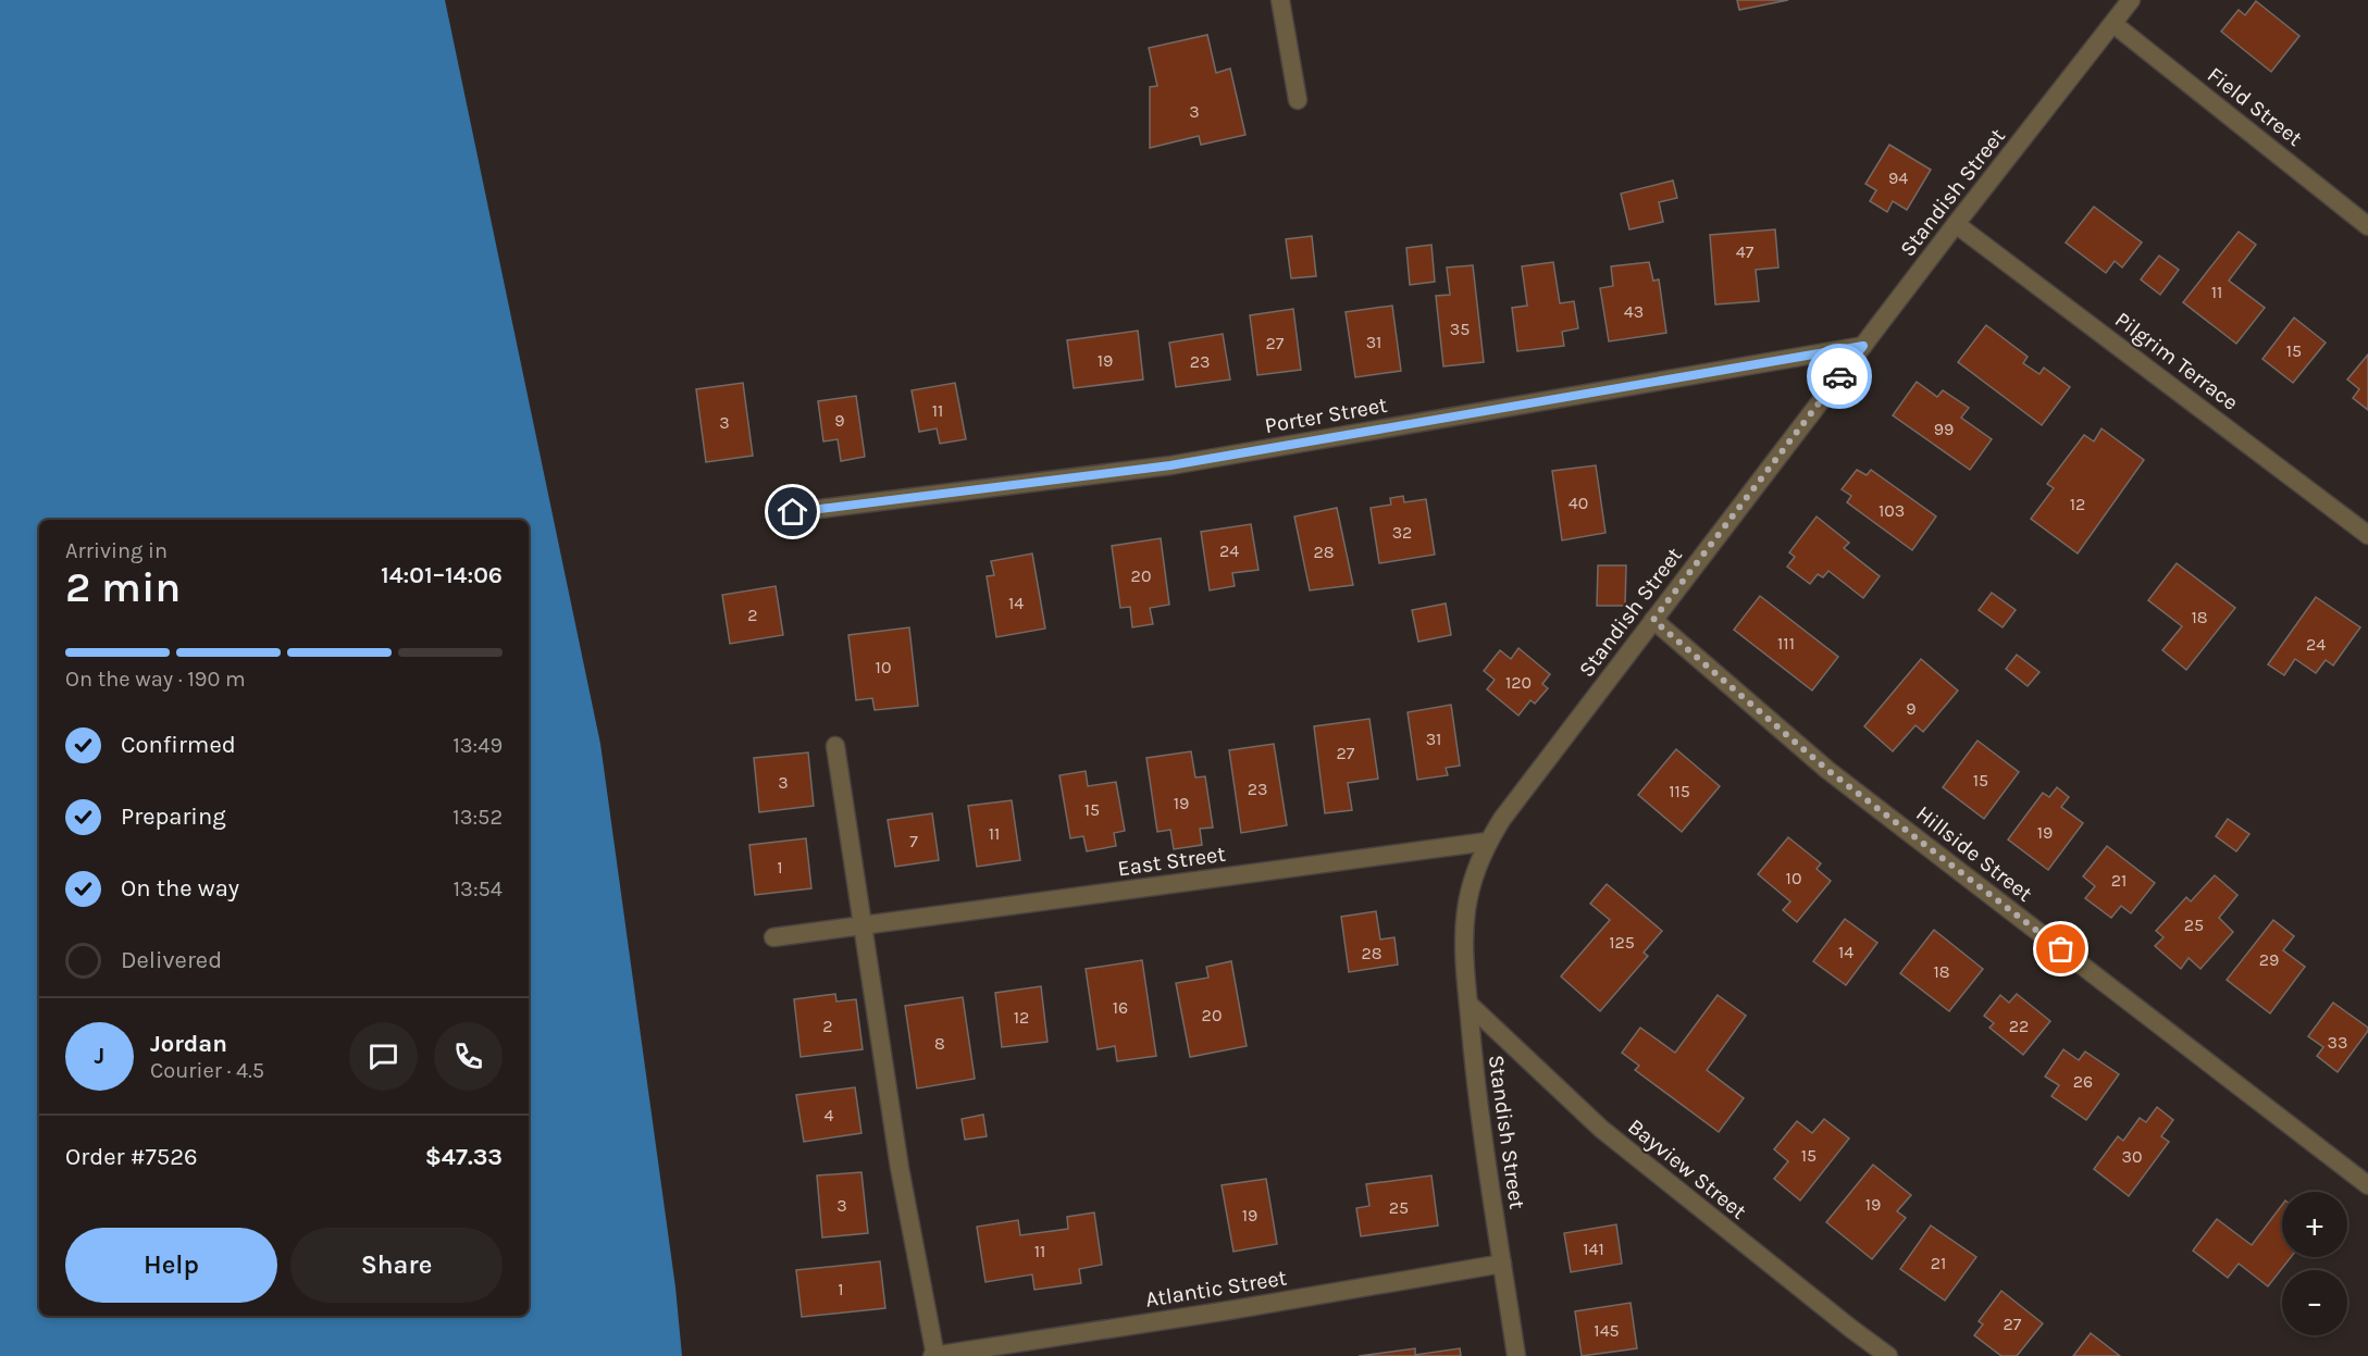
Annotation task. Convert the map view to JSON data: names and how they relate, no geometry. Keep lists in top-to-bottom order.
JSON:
{
  "streets": {
    "street": [
      "Field Street",
      "Standish Street",
      "Pilgrim Terrace",
      "Porter Street",
      "Hillside Street",
      "East Street",
      "Bayview Street",
      "Atlantic Street"
    ]
  },
  "crossings": [
    ["Field Street", "Standish Street"],
    ["Standish Street", "Pilgrim Terrace"],
    ["Standish Street", "Porter Street"],
    ["Standish Street", "Hillside Street"],
    ["Standish Street", "East Street"],
    ["Standish Street", "Bayview Street"],
    ["Standish Street", "Atlantic Street"]
  ],
  "house_numbers": [
    "3",
    "94",
    "47",
    "11",
    "43",
    "35",
    "31",
    "27",
    "15",
    "19",
    "23",
    "11",
    "9",
    "3",
    "99",
    "40",
    "12",
    "103",
    "32",
    "24",
    "28",
    "20",
    "14",
    "2",
    "18",
    "111",
    "24",
    "10",
    "120",
    "9",
    "31",
    "27",
    "15",
    "3",
    "23",
    "115",
    "19",
    "15",
    "19",
    "11",
    "7",
    "1",
    "10",
    "21",
    "25",
    "125",
    "14",
    "28",
    "29",
    "18",
    "16",
    "20",
    "12",
    "2",
    "22",
    "33",
    "8",
    "26",
    "4",
    "15",
    "30",
    "19",
    "3",
    "25",
    "19",
    "141",
    "11",
    "21",
    "1",
    "27",
    "145"
  ],
  "page": {
    "heading": ["2 min", "Arriving in", "14:01–14:06"],
    "panel": [
      "Jordan",
      "Courier · 4.5",
      "Order #7526",
      "$47.33"
    ],
    "bar": "On the way · 190 m",
    "list": [
      ["Confirmed", "13:49"],
      ["Preparing", "13:52"],
      ["On the way", "13:54"],
      "Delivered"
    ],
    "round": "J",
    "map_buttons": ["+", "−"],
    "buttons": ["Help", "Share"]
  }
}
